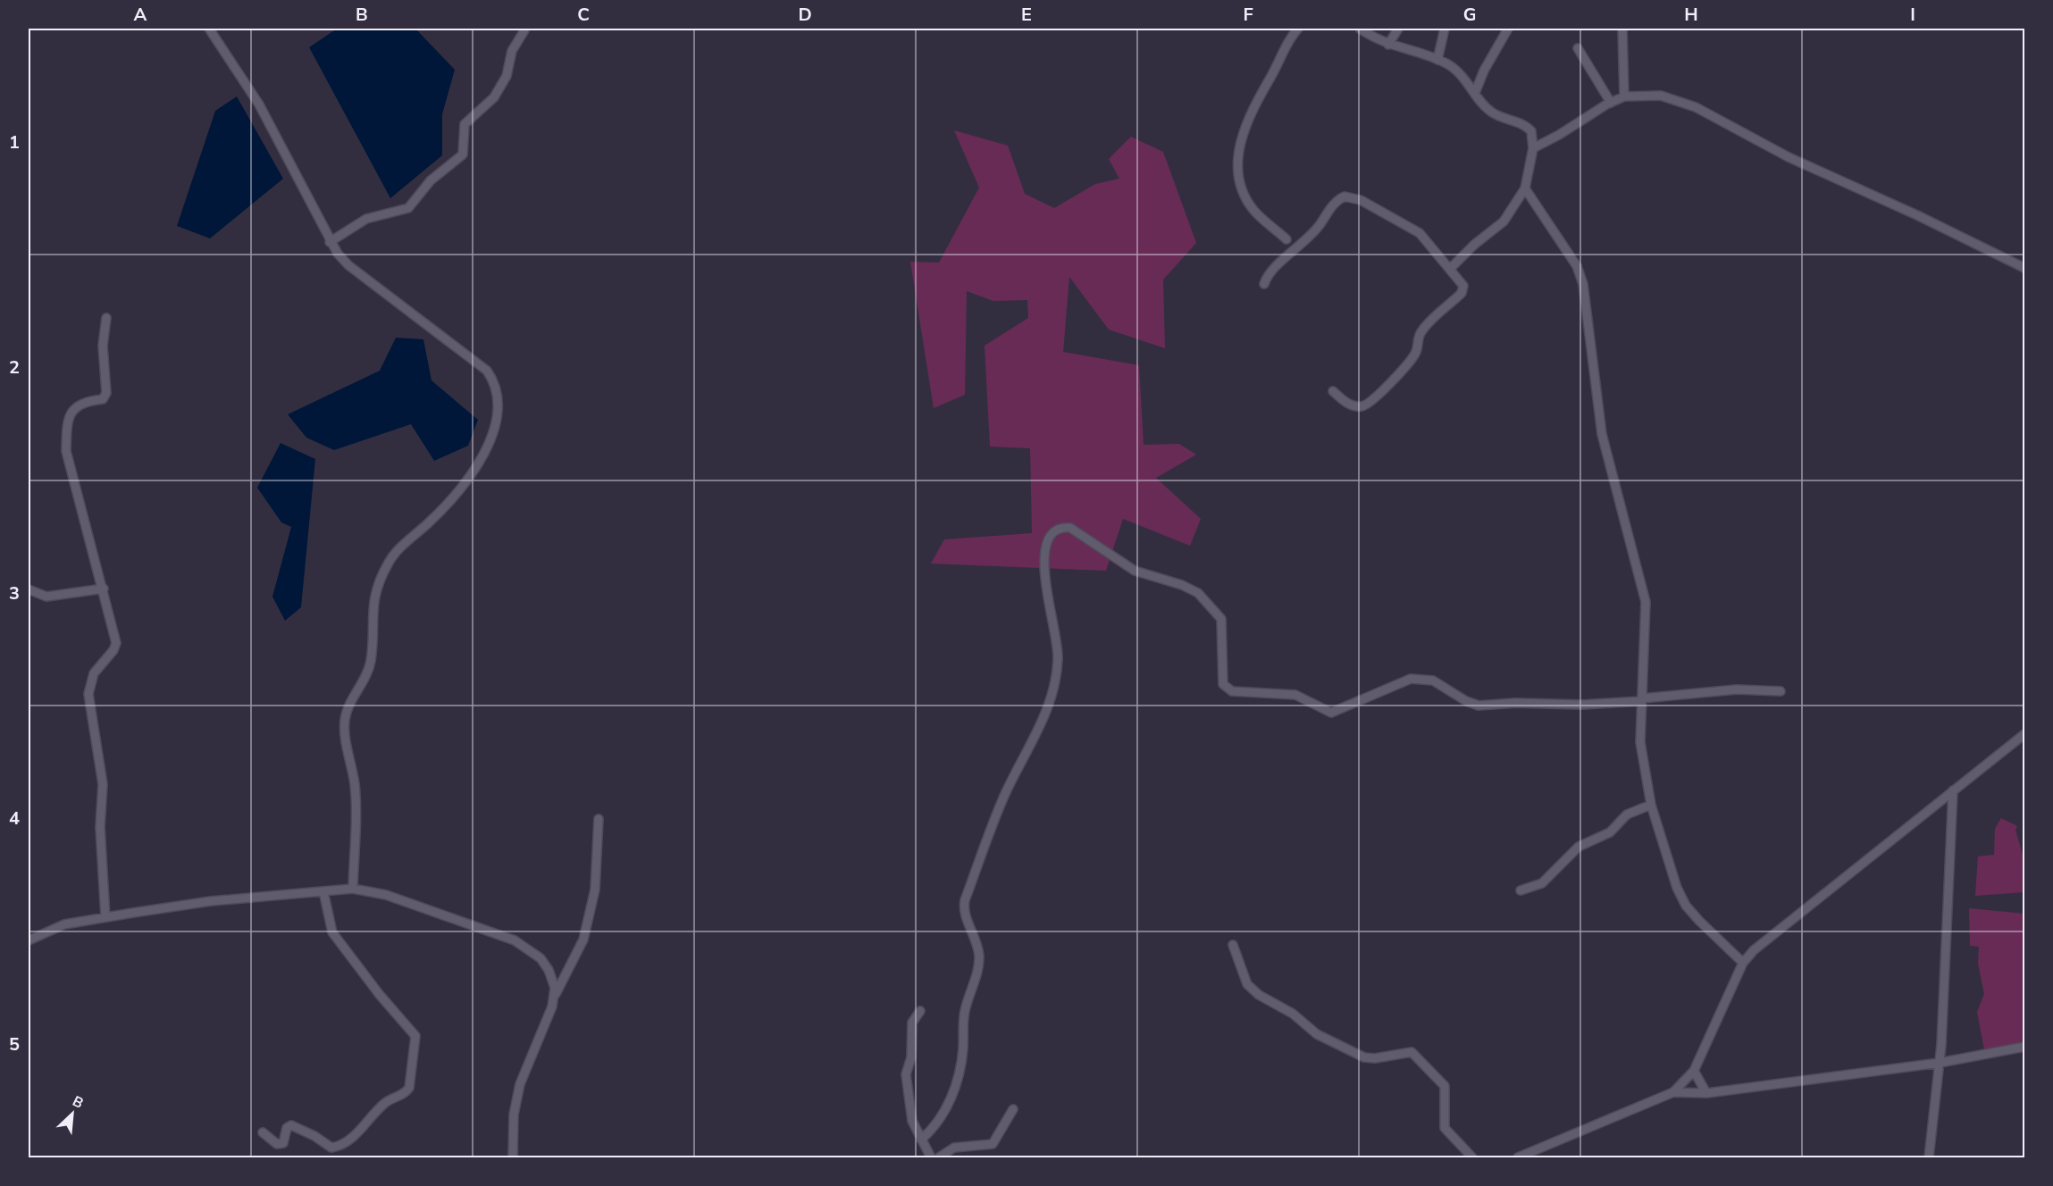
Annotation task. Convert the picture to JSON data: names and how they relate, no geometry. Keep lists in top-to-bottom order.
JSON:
{
  "north": "top right",
  "grid": {
    "columns": [
      "A",
      "B",
      "C",
      "D",
      "E",
      "F",
      "G",
      "H",
      "I"
    ],
    "rows": [
      "1",
      "2",
      "3",
      "4",
      "5"
    ]
  }
}
